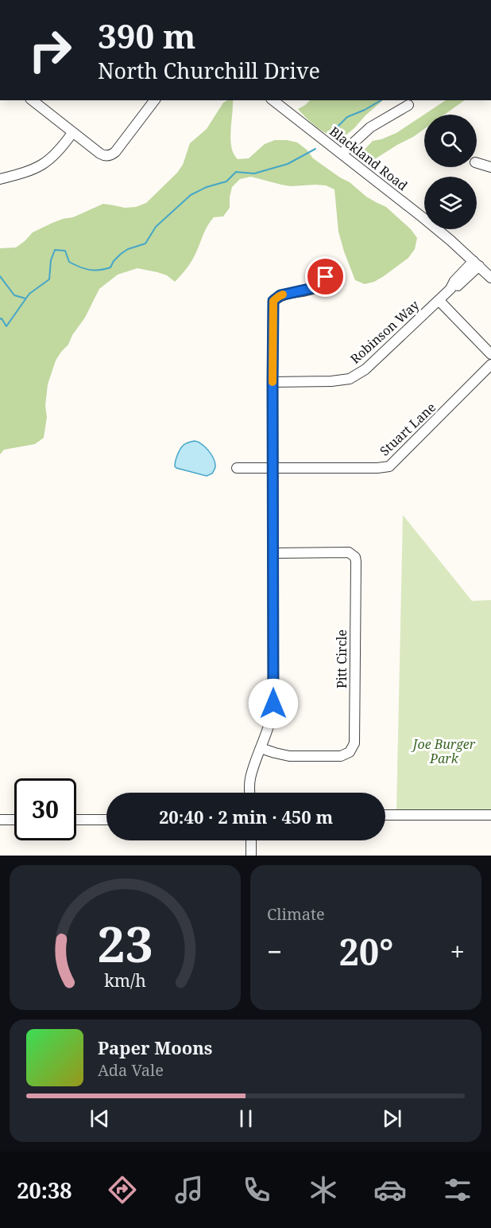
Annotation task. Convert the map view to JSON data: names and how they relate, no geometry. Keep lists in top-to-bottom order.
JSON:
{
  "streets": {
    "street": [
      "Blackland Road",
      "Robinson Way",
      "Stuart Lane",
      "Pitt Circle"
    ]
  },
  "crossings": [
    ["Blackland Road", "Robinson Way"]
  ],
  "parks": ["Joe Burger Park"],
  "page": {
    "turn": ["390 m", "North Churchill Drive"],
    "limit": "30",
    "trip": "20:40 · 2 min · 450 m",
    "tile": "Climate",
    "heat": ["−", "20°", "+"],
    "song": ["Paper Moons", "Ada Vale"],
    "tabs": "20:38",
    "gauge": ["23", "km/h"]
  }
}
